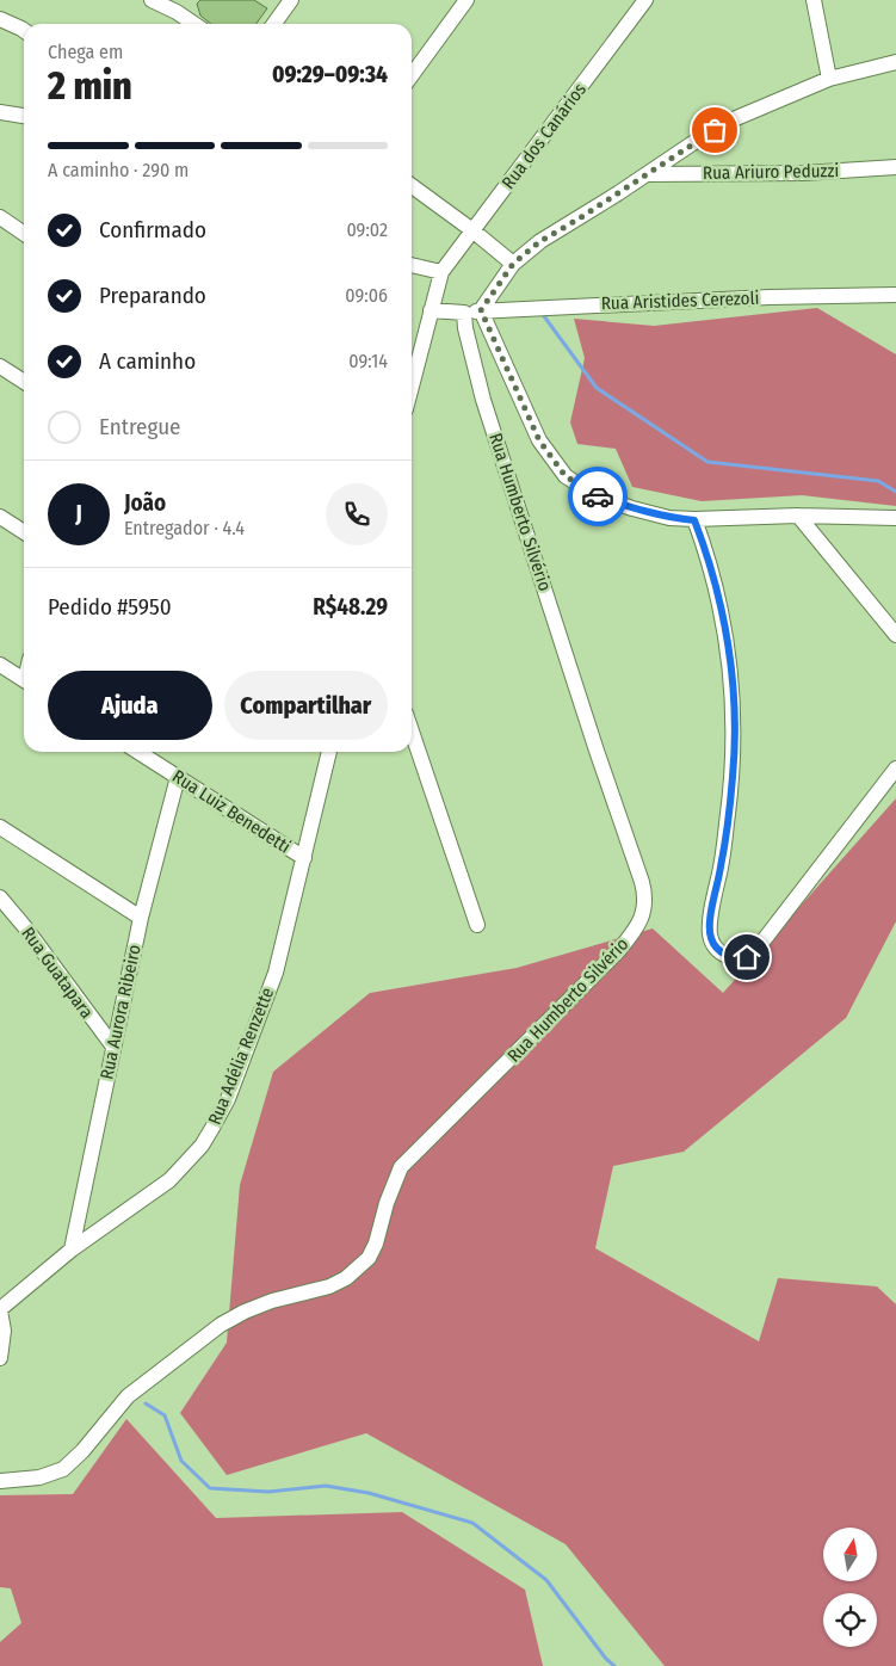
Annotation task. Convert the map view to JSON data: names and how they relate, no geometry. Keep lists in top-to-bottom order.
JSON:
{
  "streets": {
    "street": [
      "Rua dos Canários",
      "Rua Ariuro Peduzzi",
      "Rua Aristides Cerezoli",
      "Rua Humberto Silvério",
      "Rua Luiz Benedetti",
      "Rua Guatapara",
      "Rua Aurora Ribeiro",
      "Rua Adélia Renzette"
    ]
  },
  "crossings": [
    ["Rua Aristides Cerezoli", "Rua Humberto Silvério"],
    ["Rua Luiz Benedetti", "Rua Aurora Ribeiro"],
    ["Rua Luiz Benedetti", "Rua Adélia Renzette"],
    ["Rua Guatapara", "Rua Aurora Ribeiro"],
    ["Rua Aurora Ribeiro", "Rua Adélia Renzette"]
  ],
  "north": "top",
  "page": {
    "heading": ["2 min", "Chega em", "09:29–09:34"],
    "panel": [
      "João",
      "Entregador · 4.4",
      "Pedido #5950",
      "R$48.29"
    ],
    "bar": "A caminho · 290 m",
    "list": [
      ["Confirmado", "09:02"],
      ["Preparando", "09:06"],
      ["A caminho", "09:14"],
      "Entregue"
    ],
    "round": "J",
    "buttons": ["Ajuda", "Compartilhar"]
  }
}
